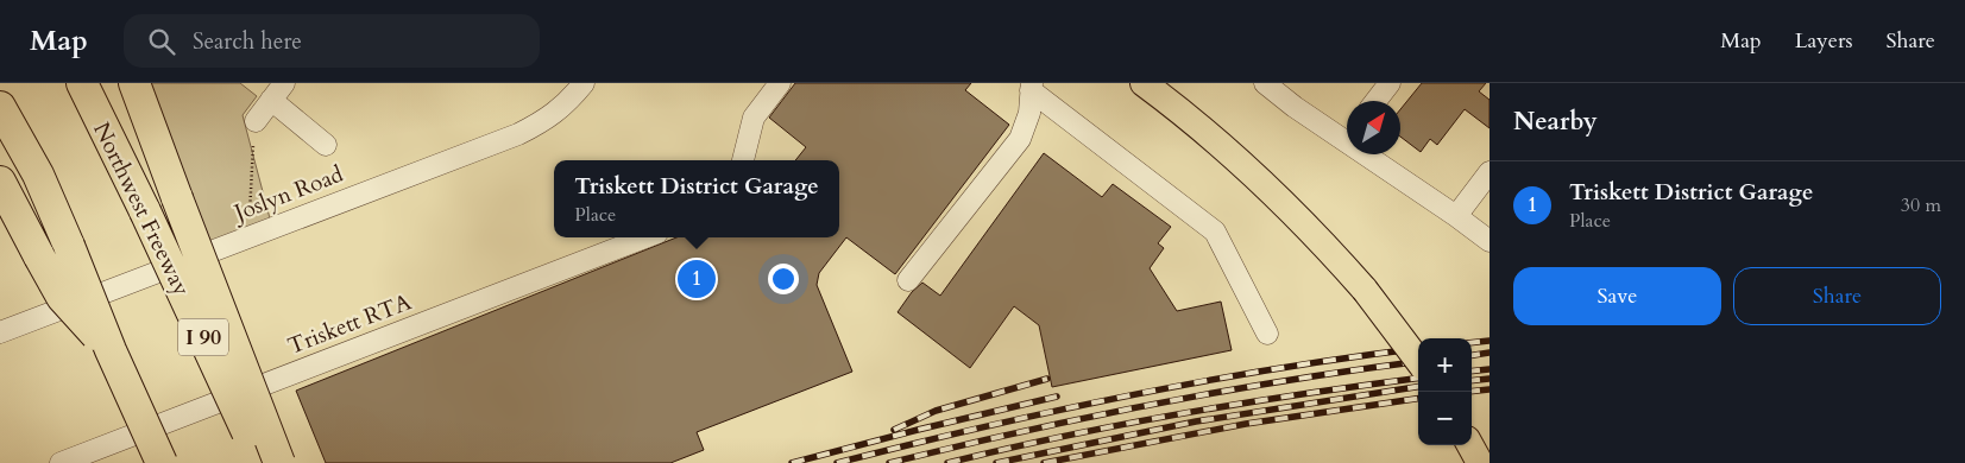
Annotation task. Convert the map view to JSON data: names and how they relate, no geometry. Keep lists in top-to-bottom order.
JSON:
{
  "streets": {
    "highway": ["Northwest Freeway", "I 90"],
    "street": ["Joslyn Road", "Triskett RTA"]
  },
  "north": "top right",
  "page": {
    "header": "Map",
    "search": "Search here",
    "nav": ["Map", "Layers", "Share"],
    "heading": "Nearby",
    "popup": ["Triskett District Garage", "Place"],
    "list": [
      {
        "mark": "1",
        "name": "Triskett District Garage",
        "note": "Place",
        "value": "30 m"
      }
    ],
    "buttons": ["Save", "Share"],
    "pins": "1",
    "map_buttons": ["+", "−"]
  }
}
